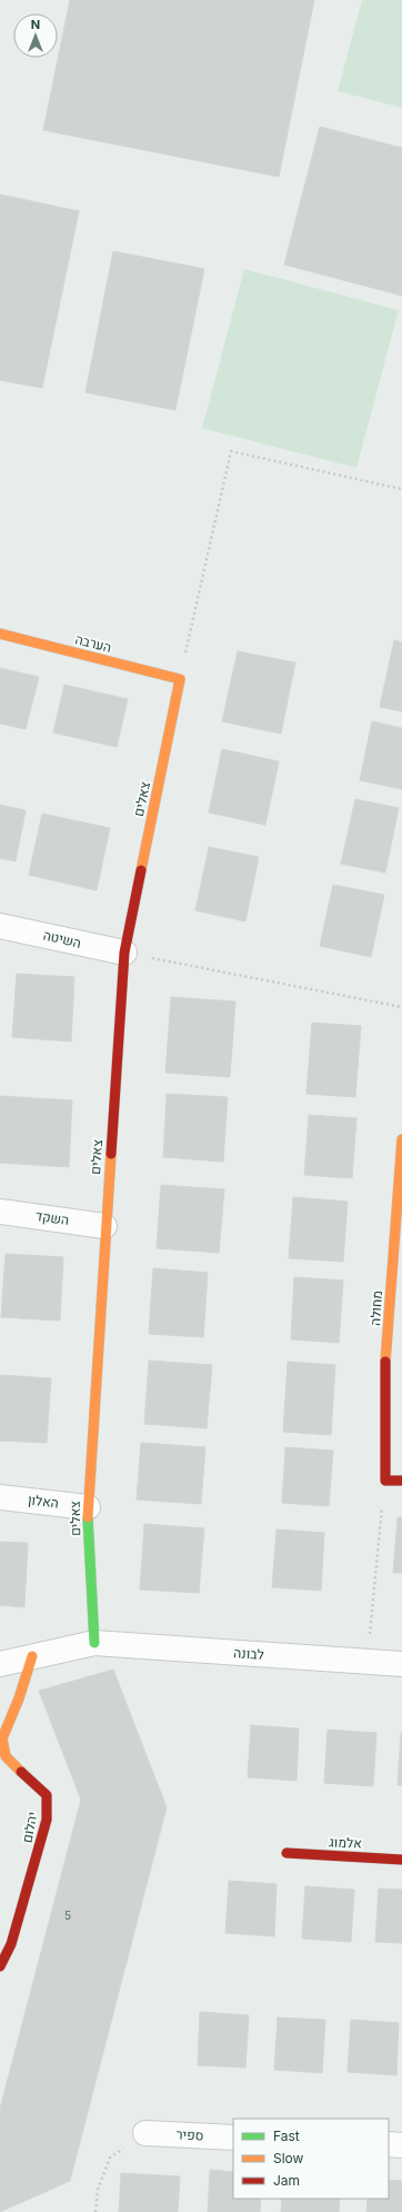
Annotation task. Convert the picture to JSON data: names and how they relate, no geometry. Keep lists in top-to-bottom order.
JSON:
{
  "streets": {
    "street": [
      "הערבה",
      "צאלים",
      "השיטה",
      "השקד",
      "מחולה",
      "האלון",
      "לבונה",
      "יהלום",
      "אלמוג",
      "ספיר"
    ]
  },
  "crossings": [
    ["הערבה", "צאלים"],
    ["צאלים", "השיטה"],
    ["צאלים", "השקד"],
    ["צאלים", "האלון"],
    ["צאלים", "לבונה"],
    ["לבונה", "יהלום"]
  ],
  "house_numbers": ["5"],
  "legend": ["Fast", "Slow", "Jam"],
  "north": "top"
}
